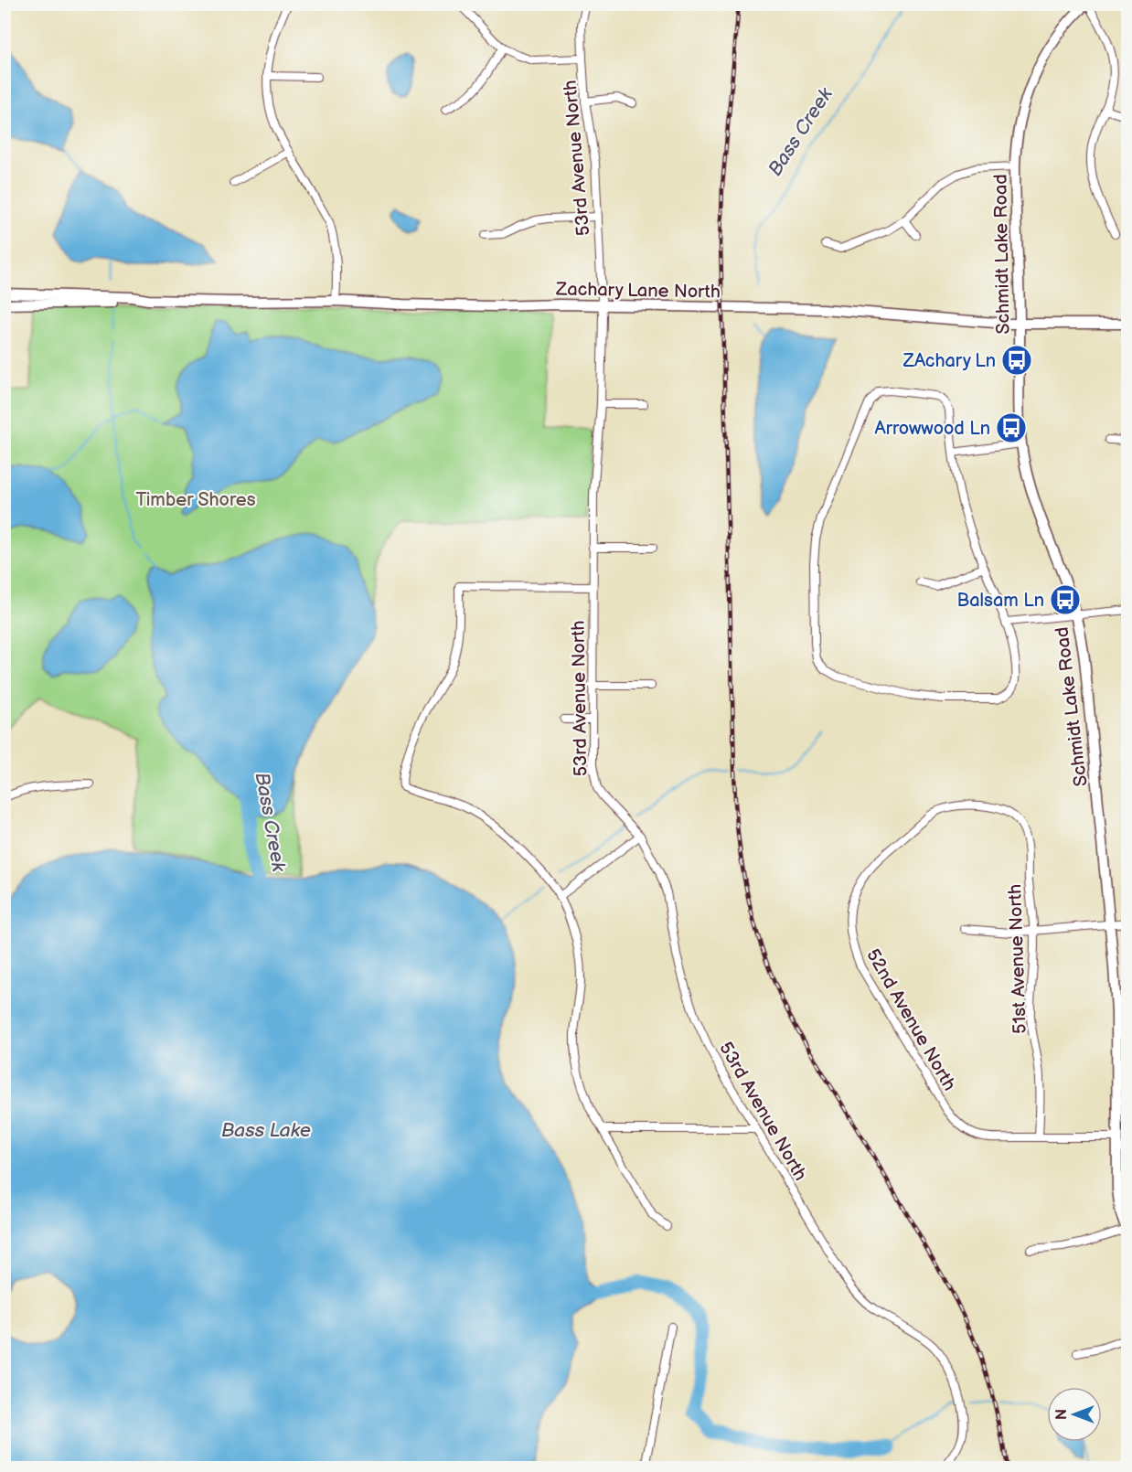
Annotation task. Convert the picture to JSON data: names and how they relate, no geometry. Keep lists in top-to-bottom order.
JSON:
{
  "streets": {
    "street": [
      "53rd Avenue North",
      "Schmidt Lake Road",
      "Zachary Lane North",
      "51st Avenue North",
      "52nd Avenue North"
    ]
  },
  "crossings": [
    ["53rd Avenue North", "Zachary Lane North"],
    ["Schmidt Lake Road", "Zachary Lane North"],
    ["51st Avenue North", "52nd Avenue North"]
  ],
  "water": ["Bass Creek", "Bass Lake"],
  "parks": ["Timber Shores"],
  "places": {
    "bus stop": ["ZAchary Ln", "Arrowwood Ln", "Balsam Ln"]
  },
  "north": "left"
}
